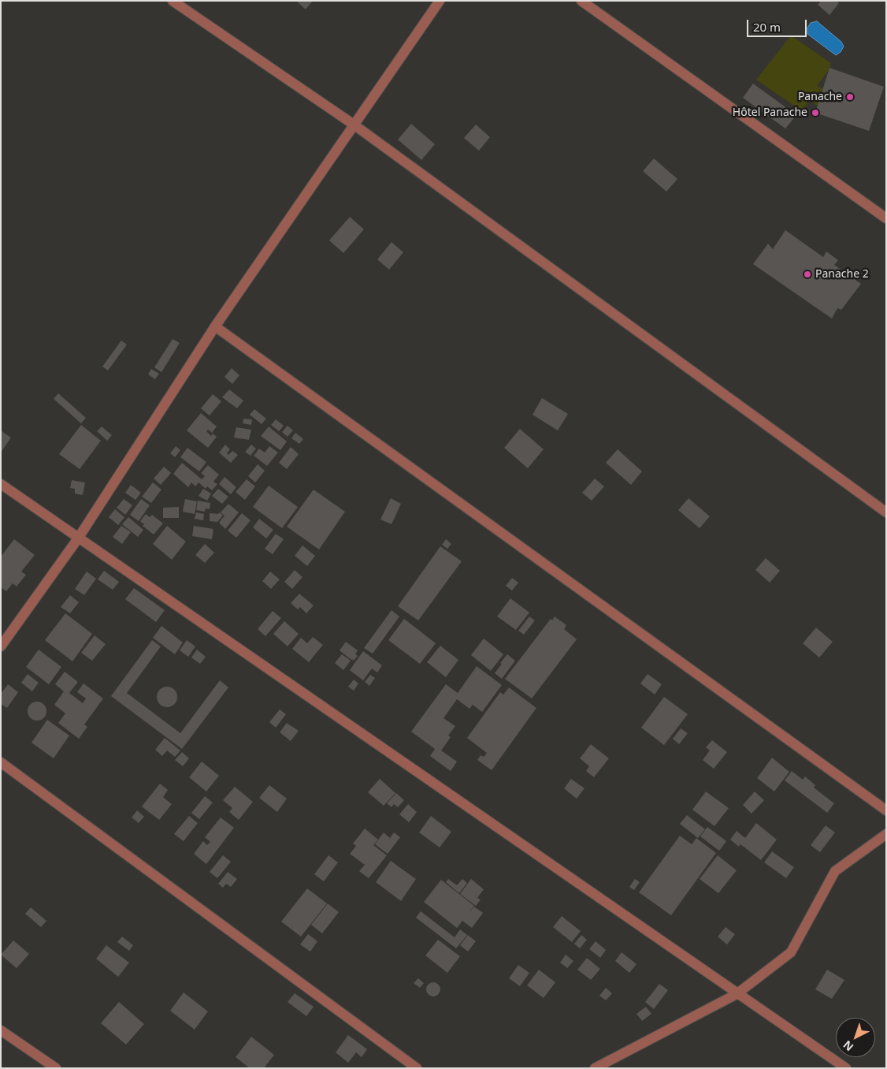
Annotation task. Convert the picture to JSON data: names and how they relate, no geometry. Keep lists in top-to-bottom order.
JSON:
{
  "places": ["Panache", "Hôtel Panache", "Panache 2"],
  "scale_bar": "20 m",
  "north": "bottom left"
}
